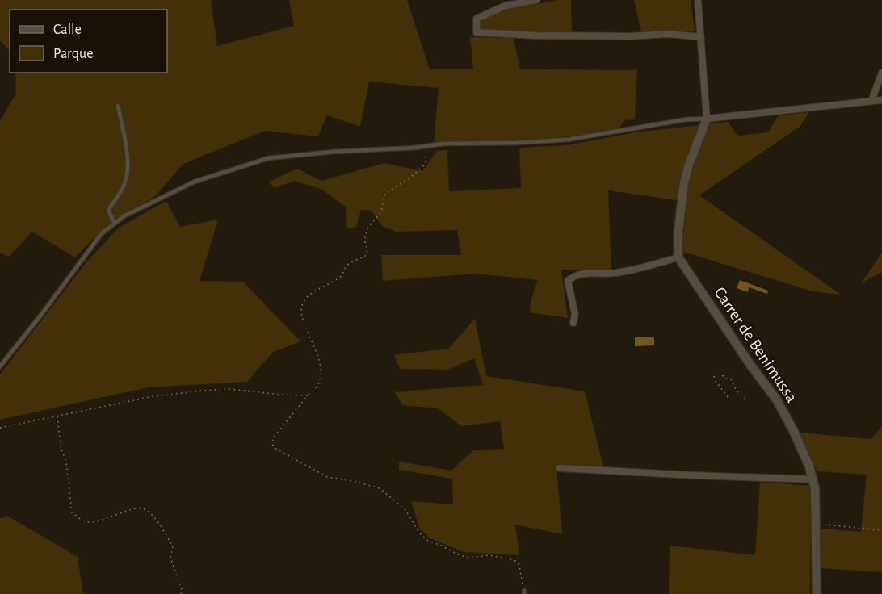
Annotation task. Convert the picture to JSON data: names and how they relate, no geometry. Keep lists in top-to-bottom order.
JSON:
{
  "streets": {
    "street": ["Carrer de Benimussa"]
  },
  "legend": ["Calle", "Parque"]
}
